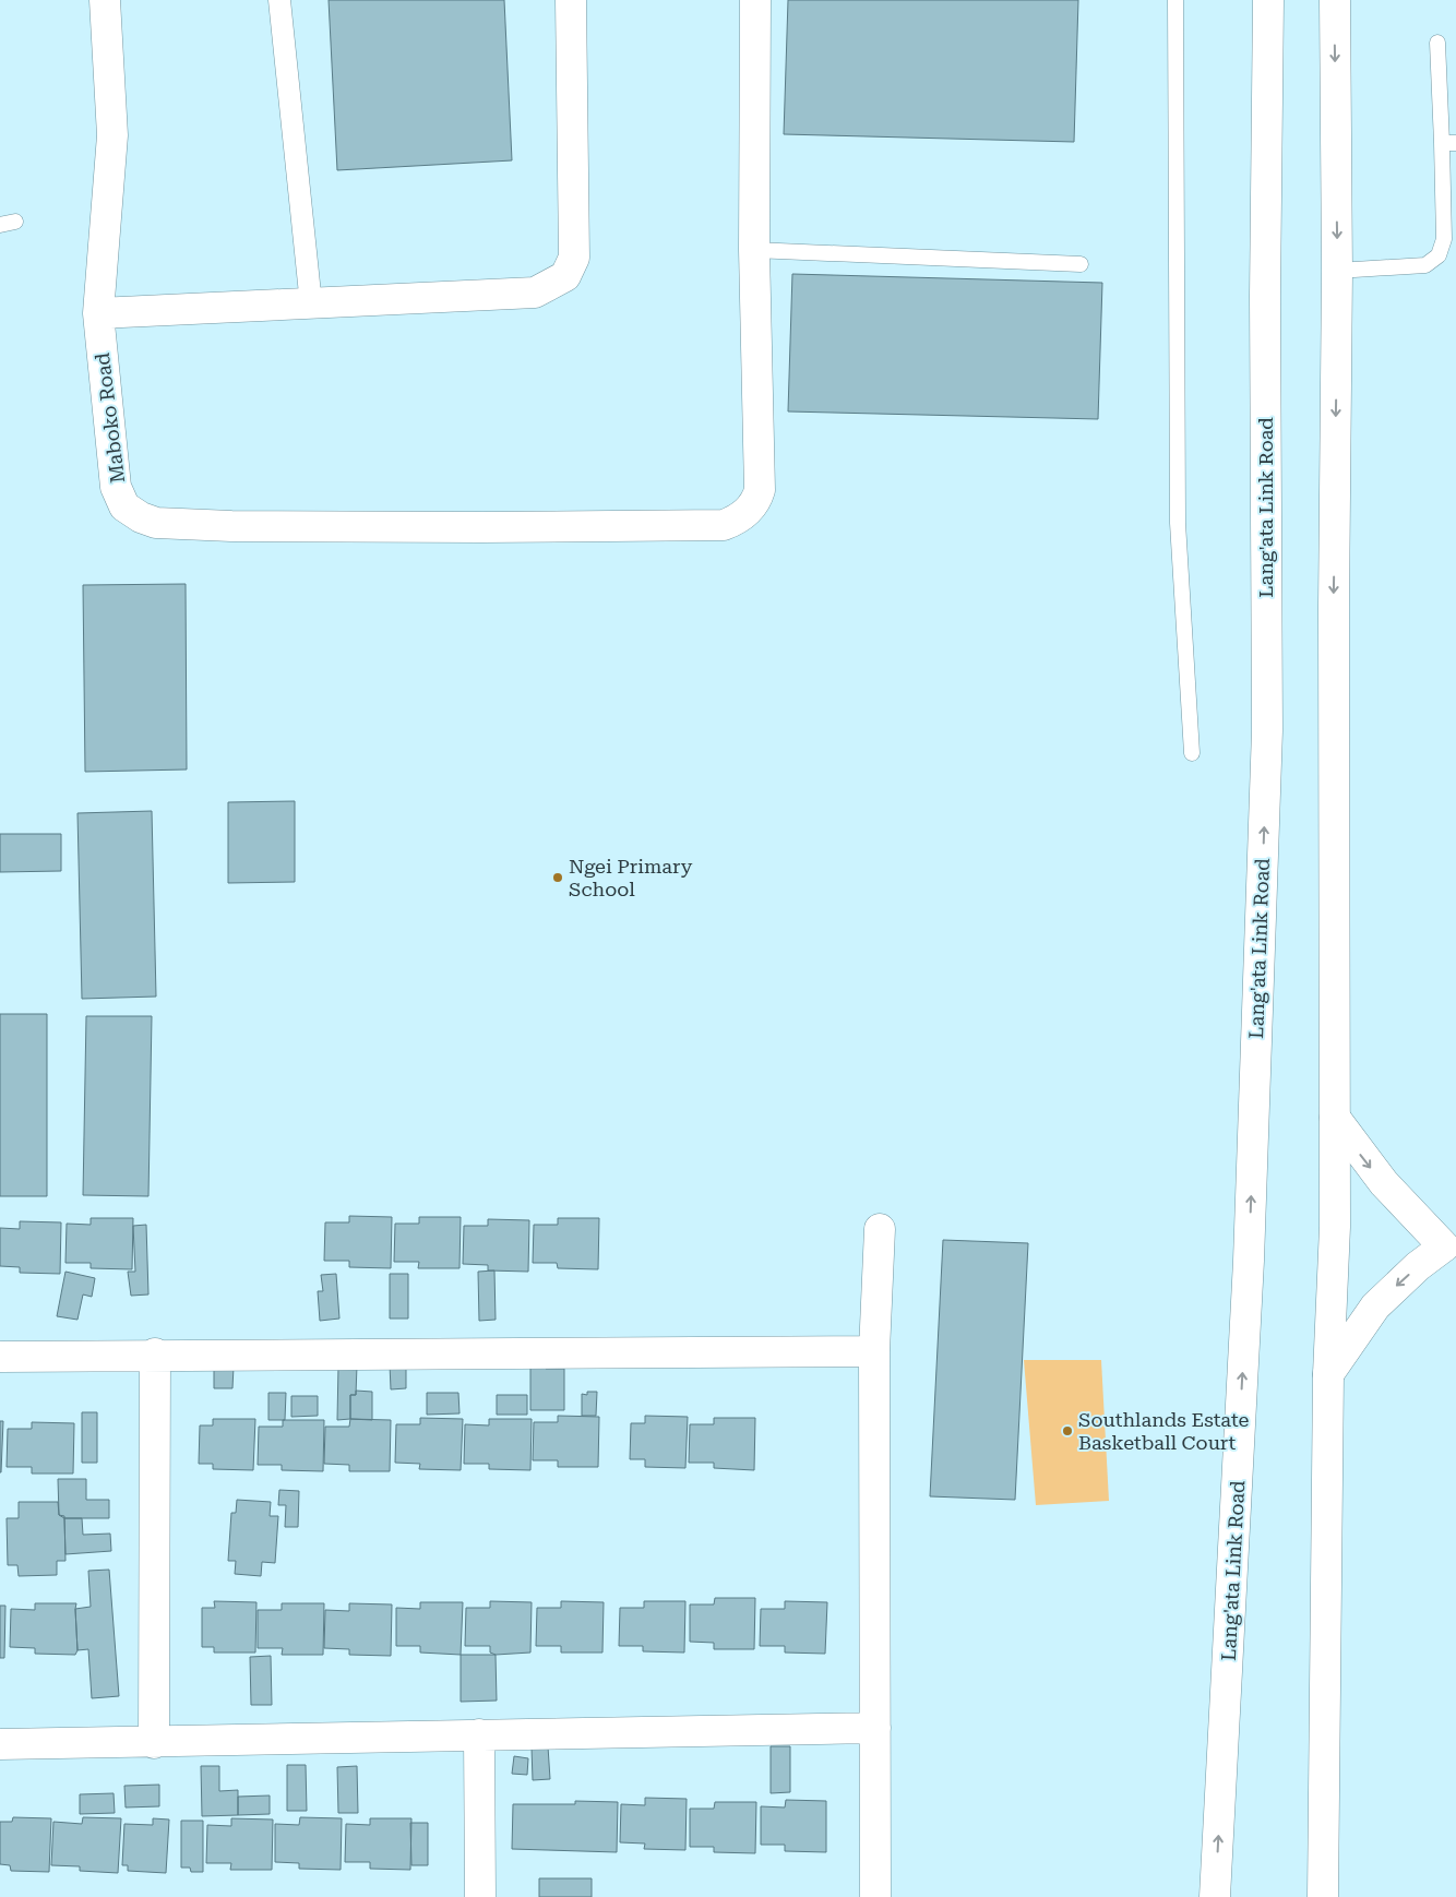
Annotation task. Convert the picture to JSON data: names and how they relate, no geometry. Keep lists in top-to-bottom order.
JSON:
{
  "streets": {
    "street": ["Maboko Road", "Lang'ata Link Road"]
  },
  "places": ["Ngei Primary School", "Southlands Estate Basketball Court"]
}
